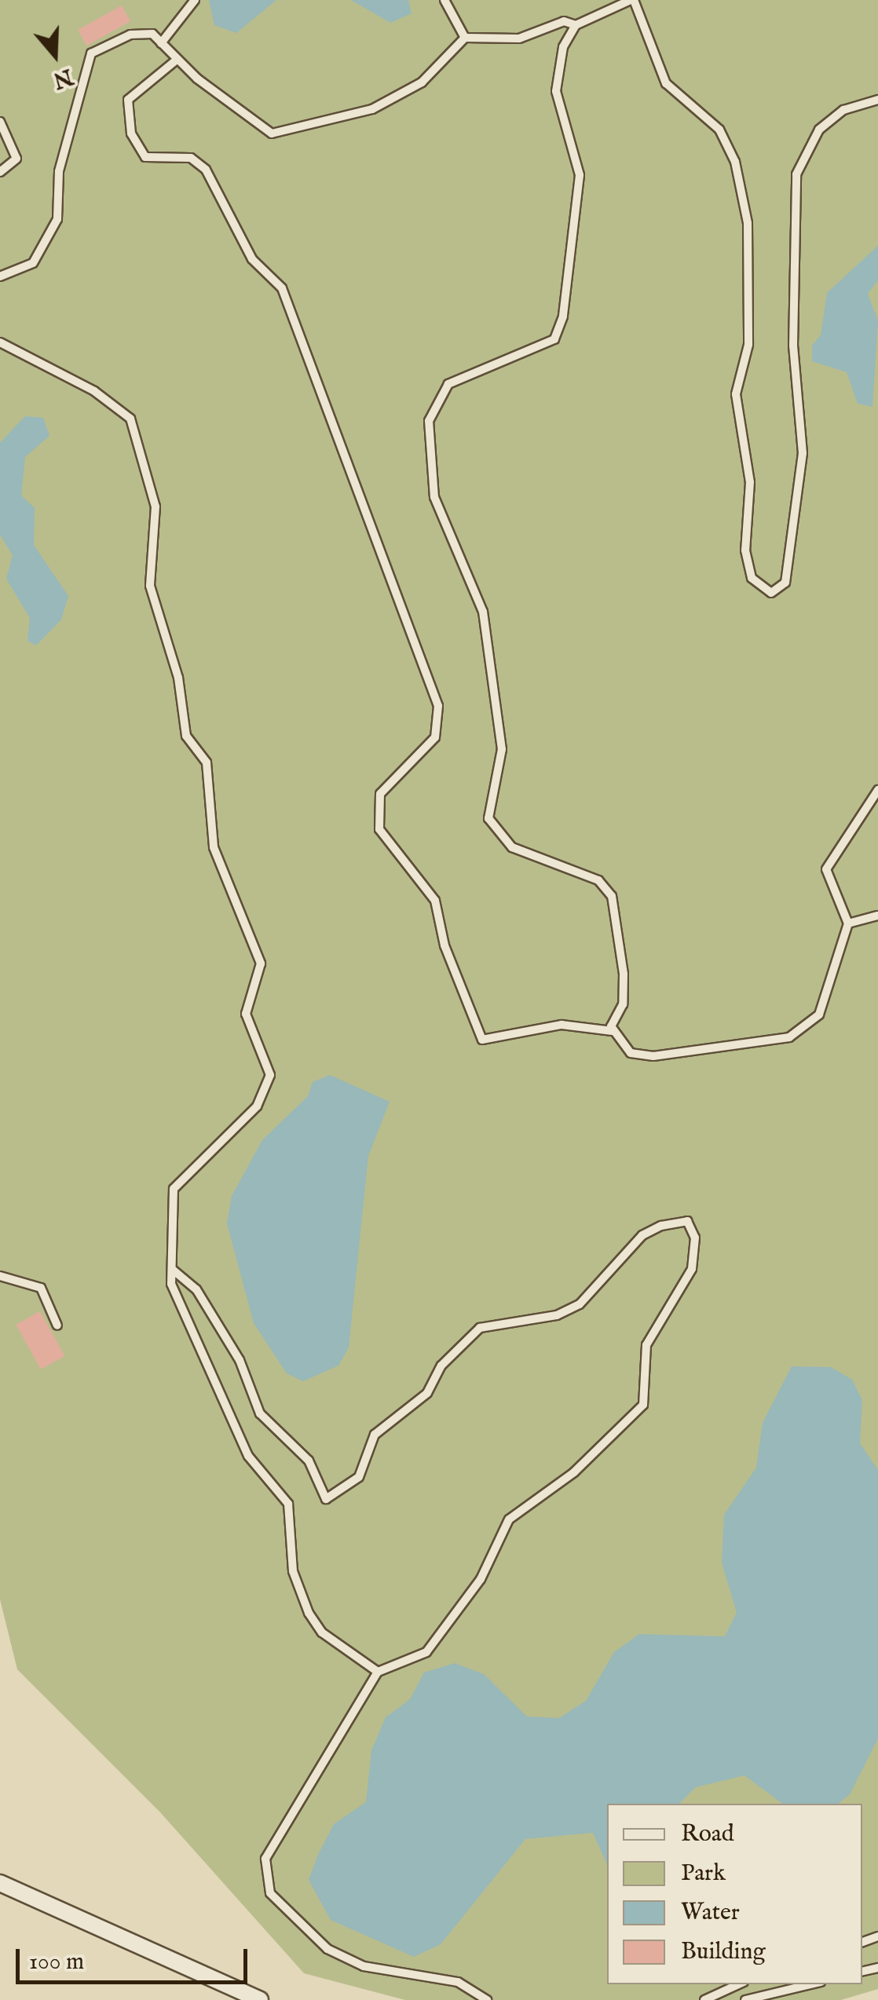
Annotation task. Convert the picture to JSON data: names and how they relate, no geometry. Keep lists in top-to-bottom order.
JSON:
{
  "legend": [
    "Road",
    "Park",
    "Water",
    "Building"
  ],
  "scale_bar": "100 m",
  "north": "bottom"
}
